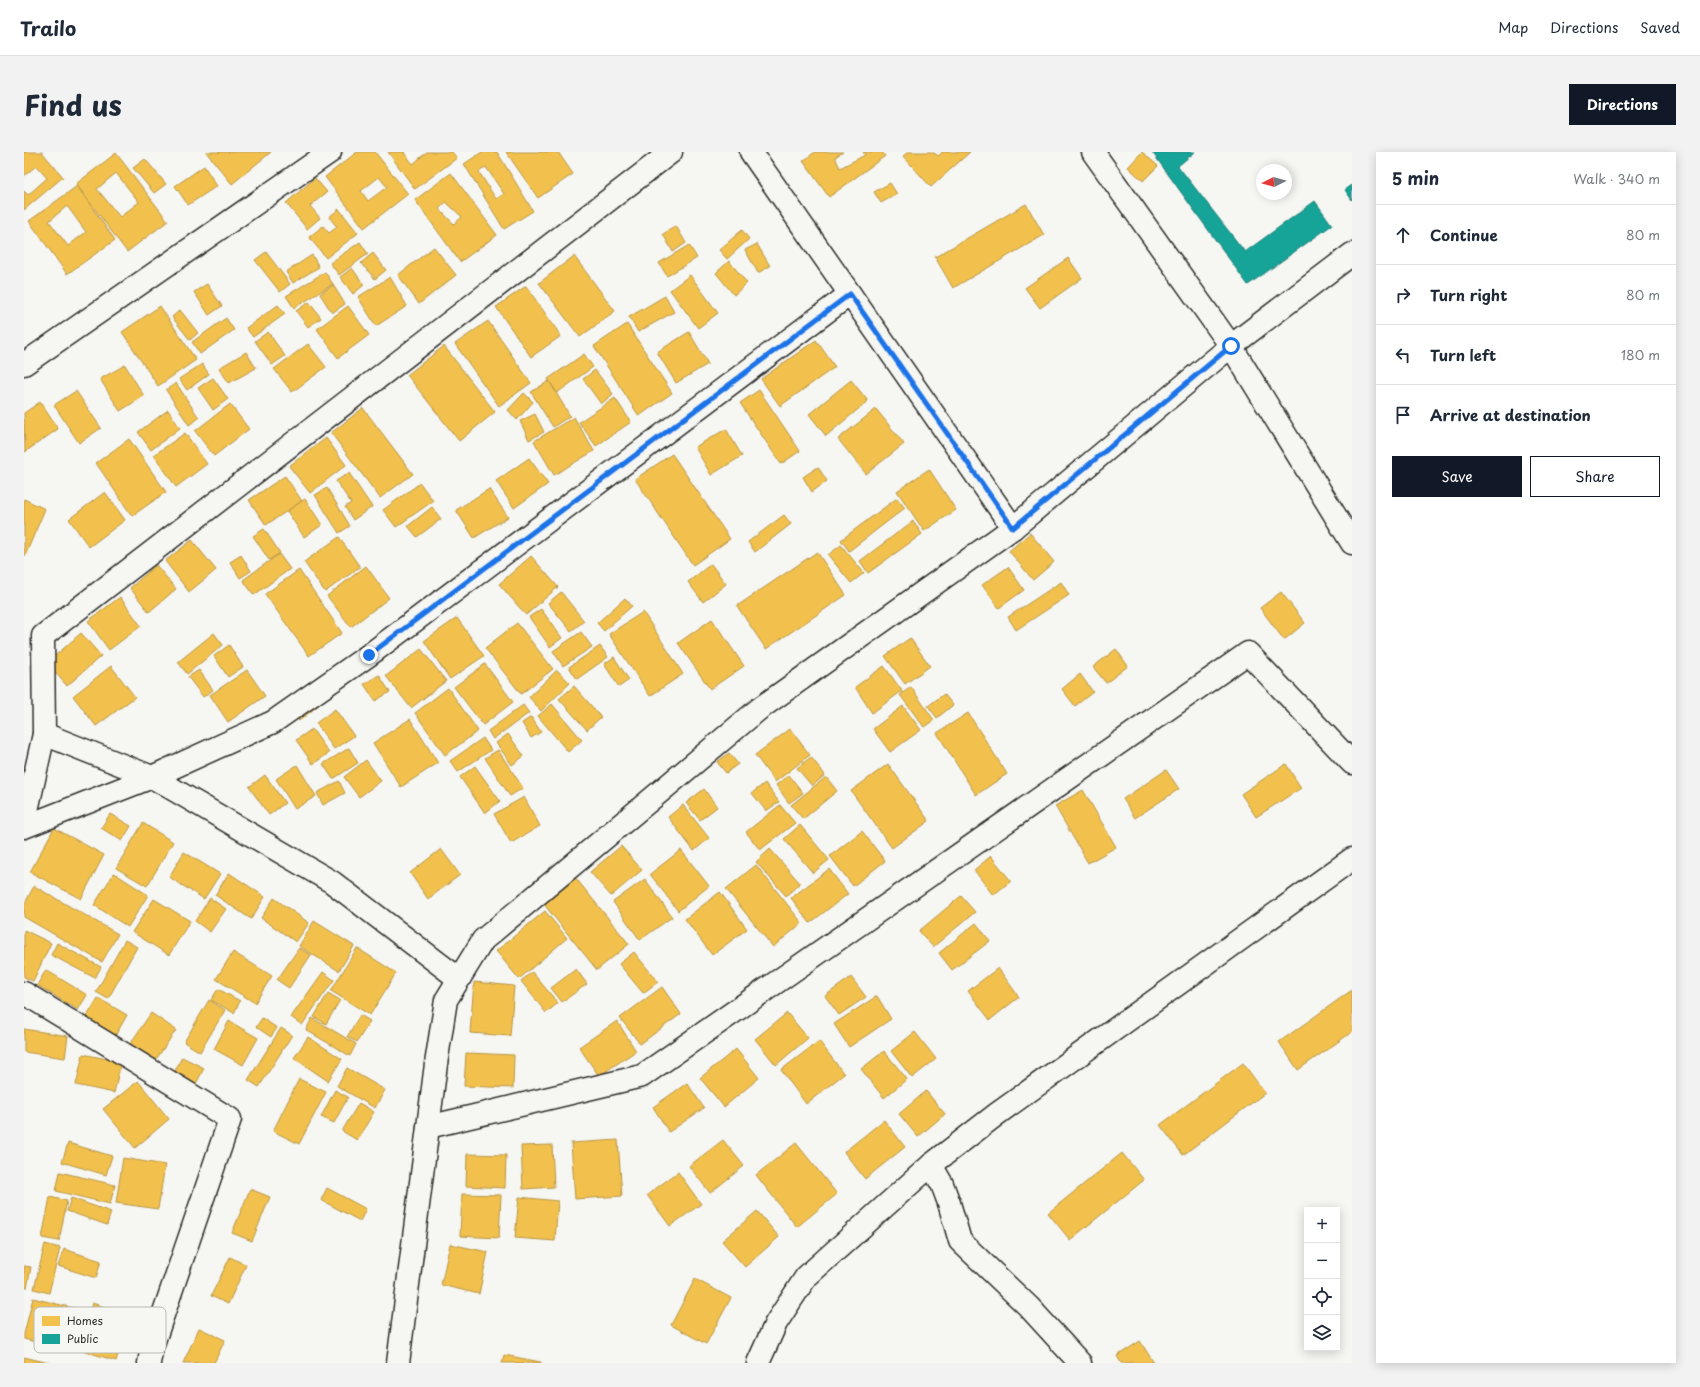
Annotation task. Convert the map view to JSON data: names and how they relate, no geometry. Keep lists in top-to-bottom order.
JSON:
{
  "legend": ["Homes", "Public"],
  "north": "left",
  "page": {
    "header": "Trailo",
    "nav": ["Map", "Directions", "Saved"],
    "title": "Find us",
    "buttons": [
      "Directions",
      ["Save", "Share"]
    ],
    "heading": ["5 min", "Walk · 340 m"],
    "list": [
      ["Continue", "80 m"],
      ["Turn right", "80 m"],
      ["Turn left", "180 m"],
      "Arrive at destination"
    ],
    "map_buttons": ["+", "−"]
  }
}
